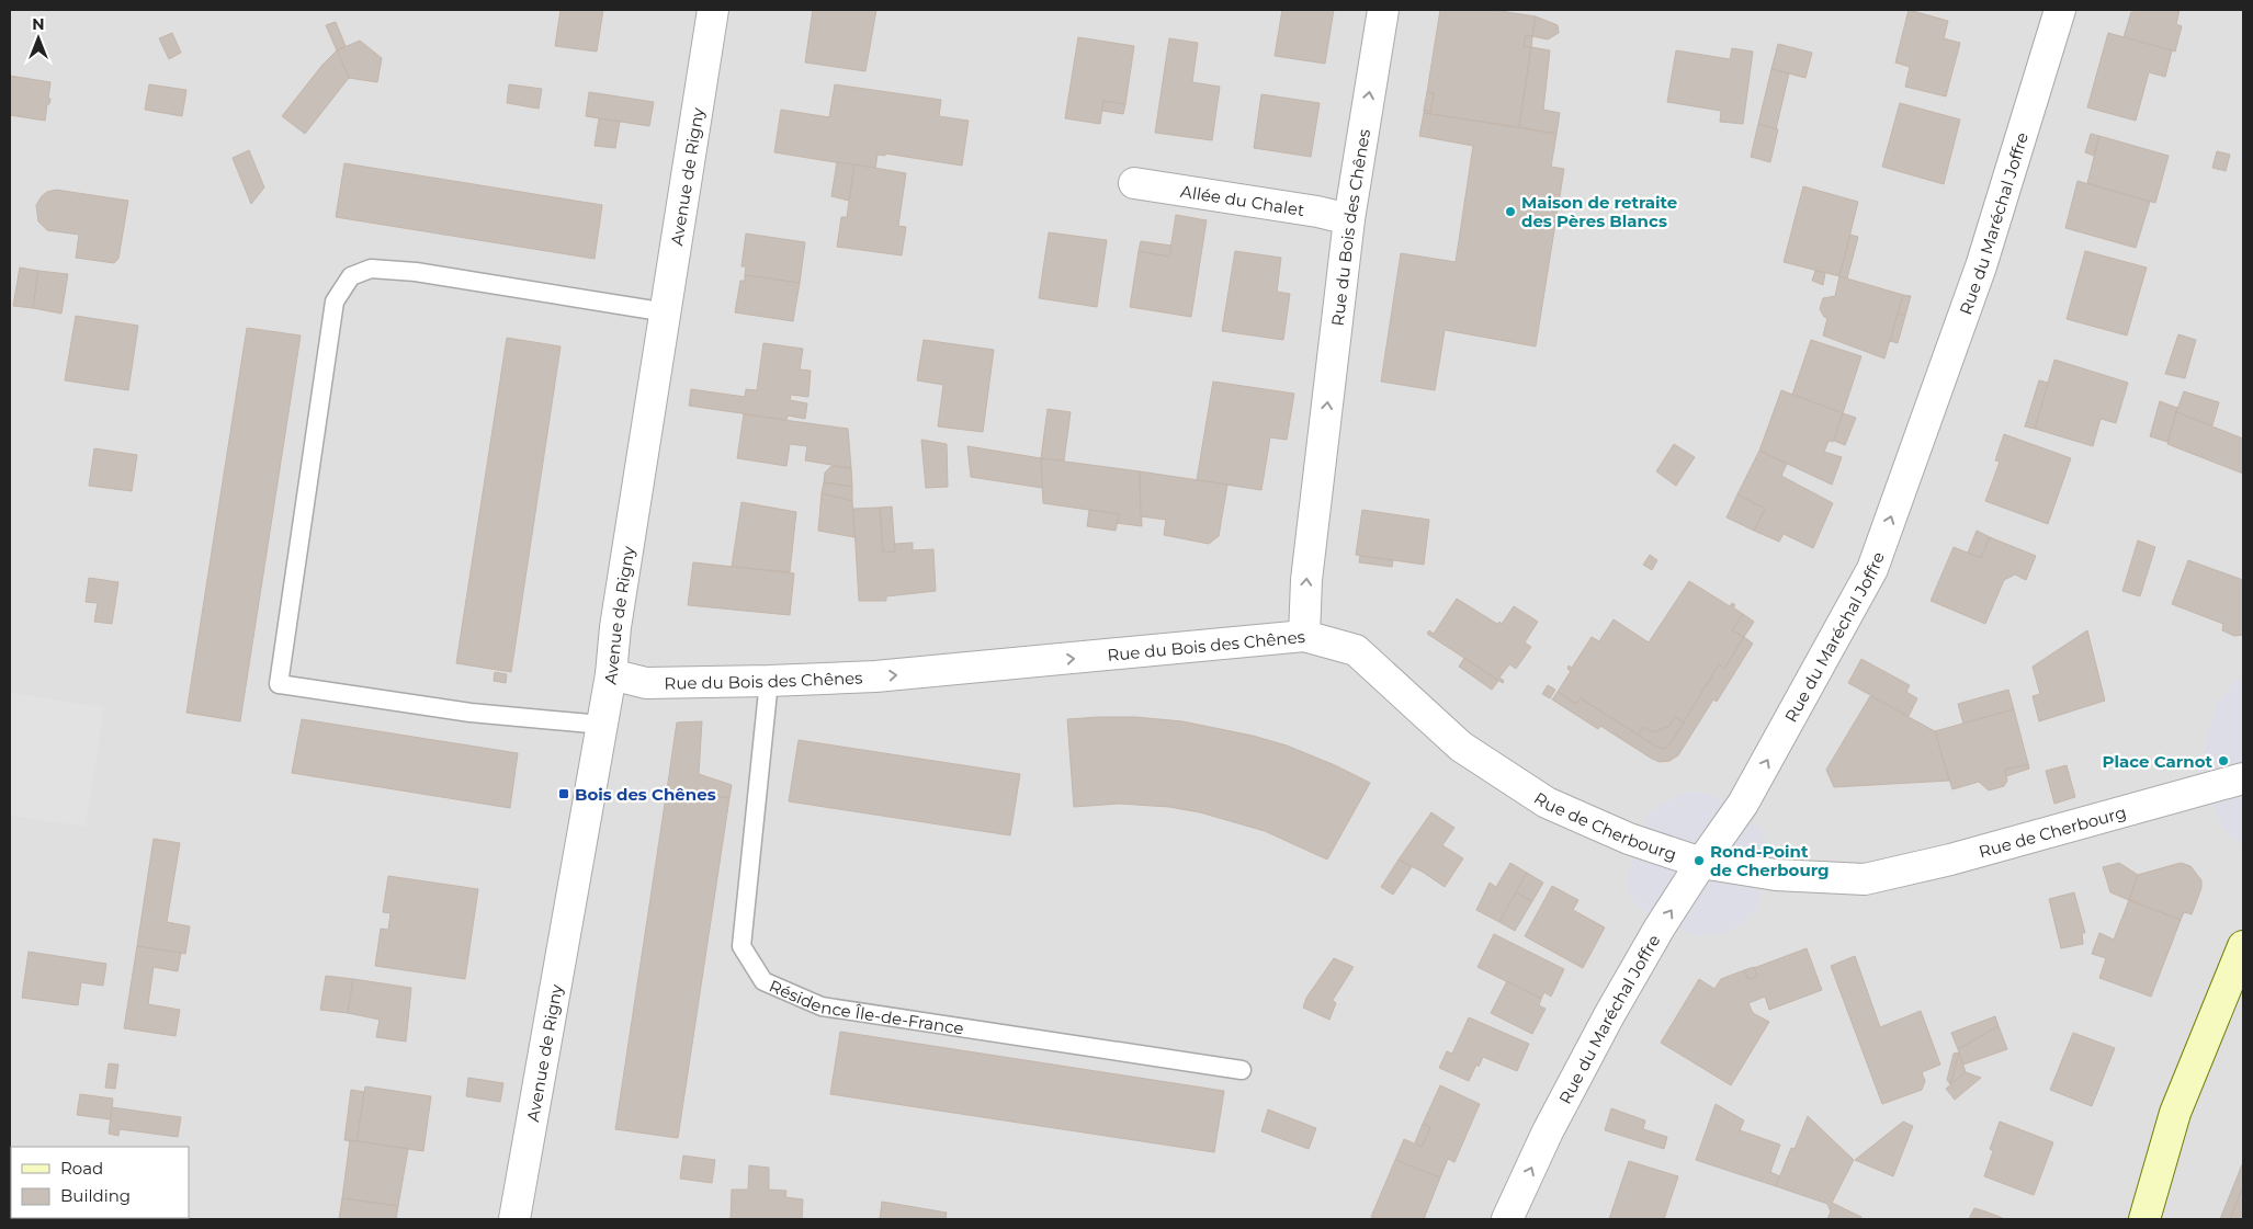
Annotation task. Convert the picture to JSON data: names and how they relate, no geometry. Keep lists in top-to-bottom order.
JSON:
{
  "streets": {
    "street": [
      "Avenue de Rigny",
      "Allée du Chalet",
      "Rue du Maréchal Joffre",
      "Rue du Bois des Chênes",
      "Rue de Cherbourg"
    ],
    "lane": ["Résidence Île-de-France"]
  },
  "crossings": [
    ["Avenue de Rigny", "Rue du Bois des Chênes"],
    ["Allée du Chalet", "Rue du Bois des Chênes"],
    ["Rue du Maréchal Joffre", "Rue de Cherbourg"],
    ["Rue du Bois des Chênes", "Rue de Cherbourg"],
    ["Rue du Bois des Chênes", "Résidence Île-de-France"]
  ],
  "one_way": ["Rue du Maréchal Joffre"],
  "places": {
    "other": ["Maison de retraite des Pères Blancs", "Place Carnot", "Rond-Point de Cherbourg"],
    "transit": ["Bois des Chênes"]
  },
  "legend": ["Road", "Building"],
  "north": "top"
}
